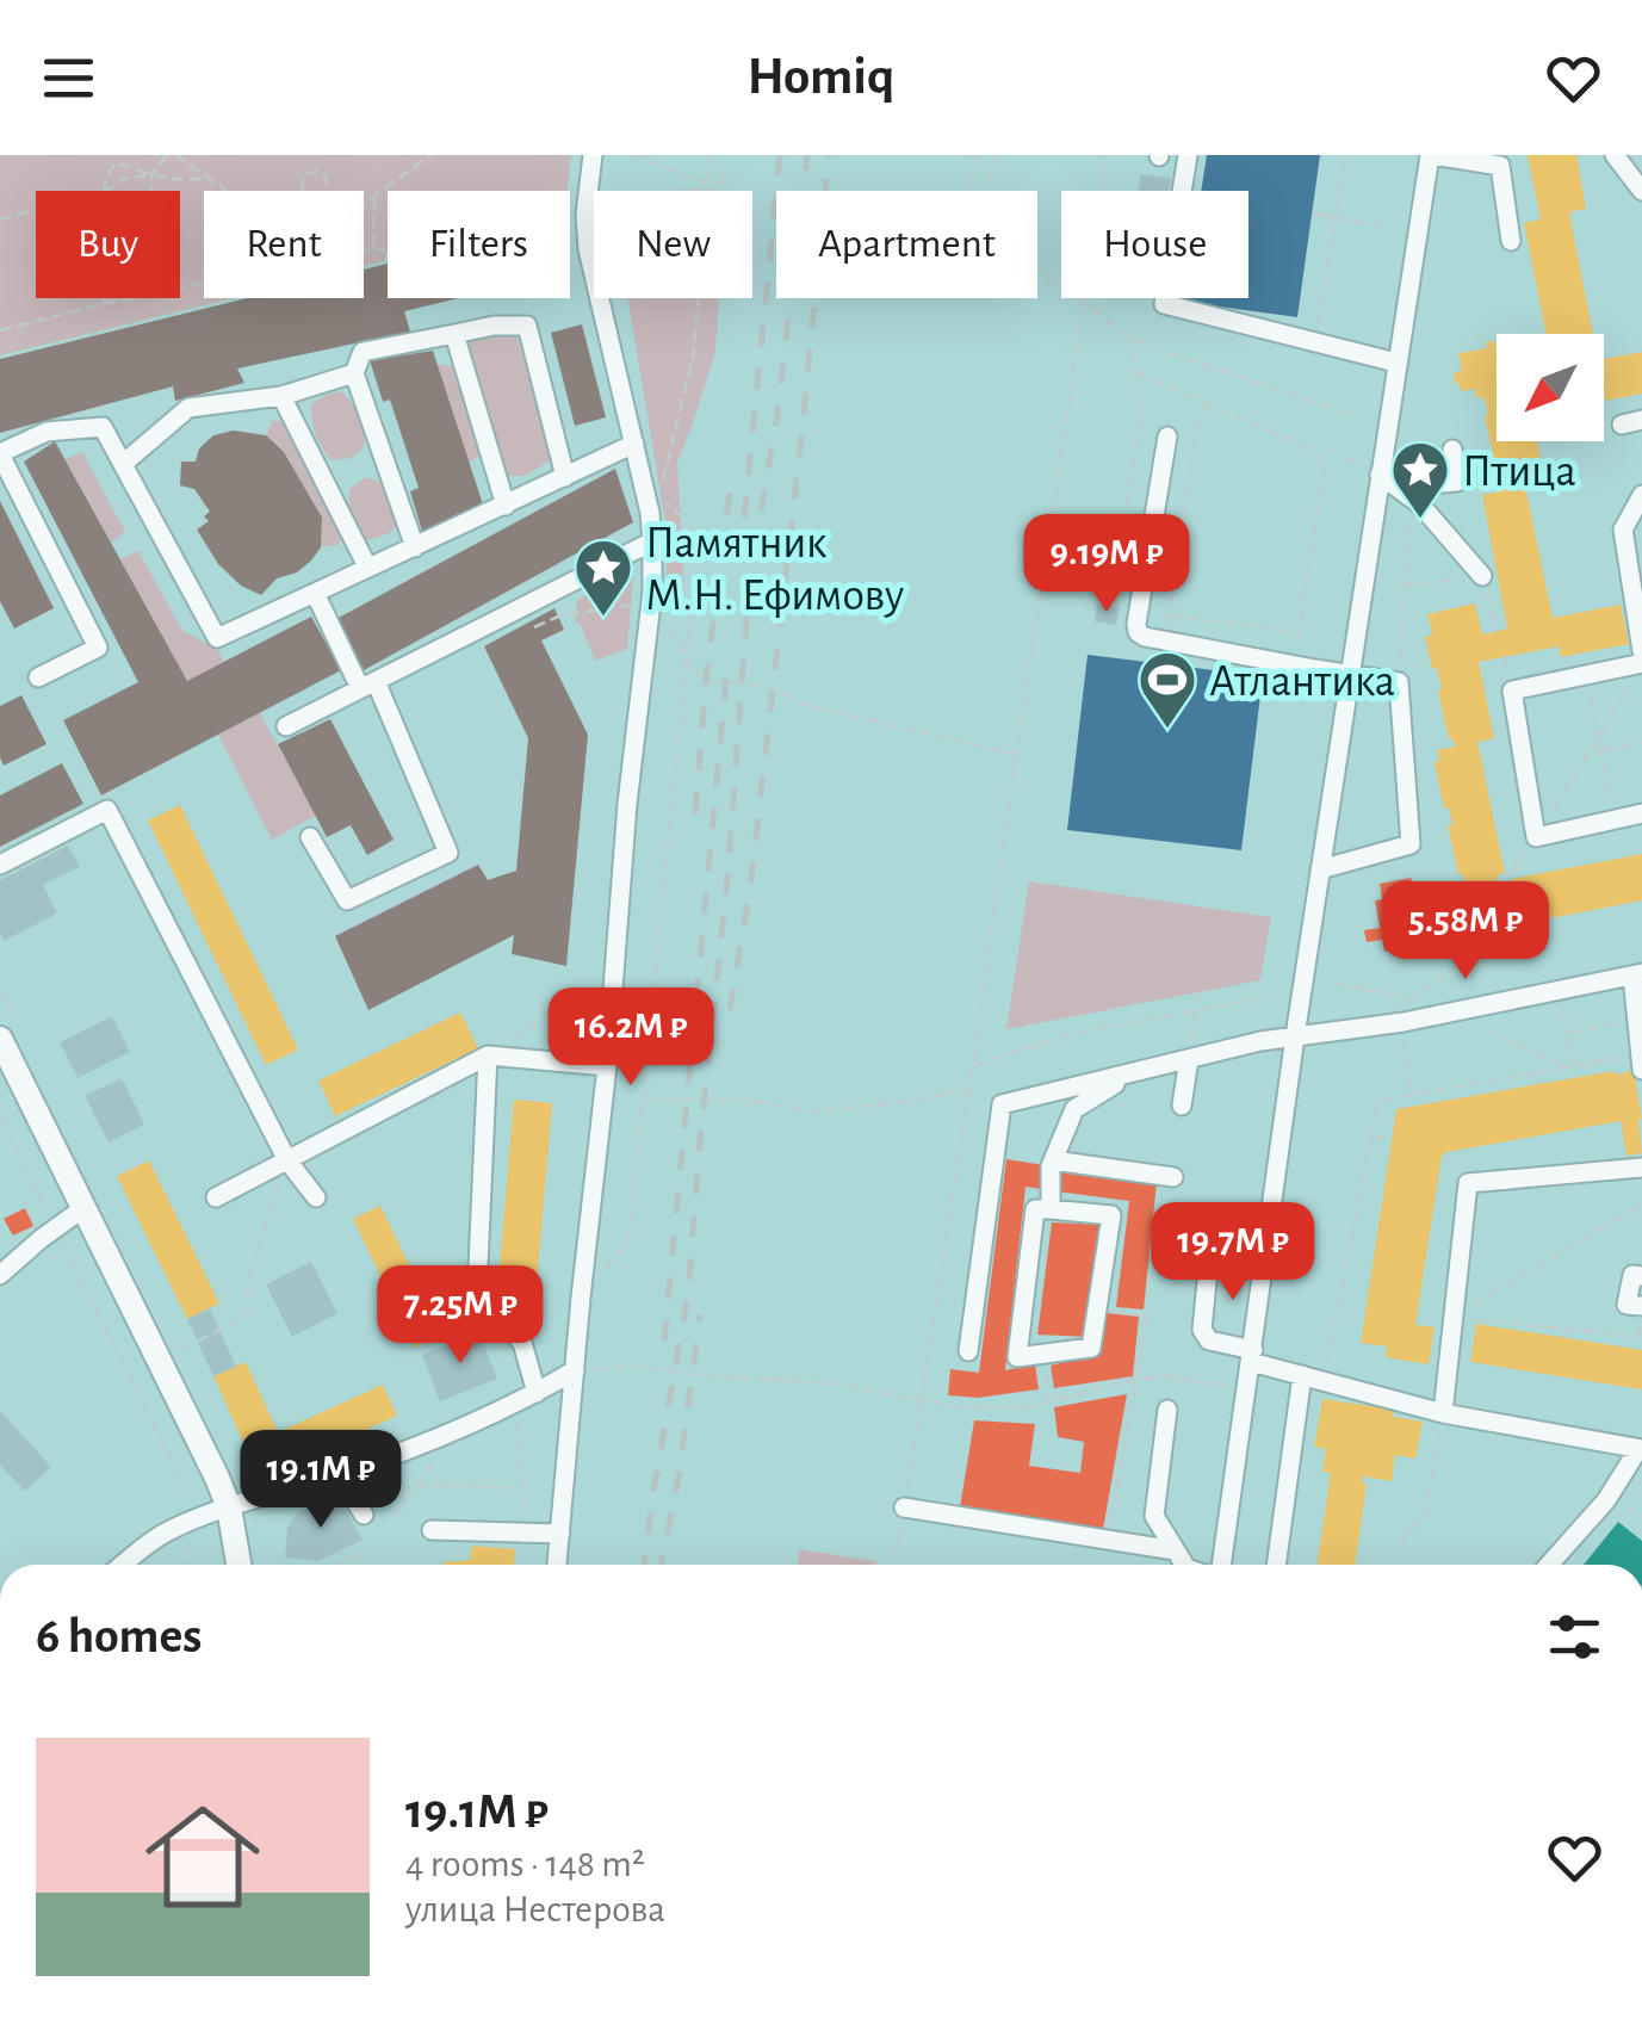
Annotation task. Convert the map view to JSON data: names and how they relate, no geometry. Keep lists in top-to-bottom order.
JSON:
{
  "places": {
    "place": ["Птица", "Памятник М.Н. Ефимову"],
    "sports": ["Атлантика"]
  },
  "north": "bottom left",
  "page": {
    "header": "Homiq",
    "chip": [
      "Buy",
      "Rent",
      "Filters",
      "New",
      "Apartment",
      "House"
    ],
    "price": [
      "9.19M ₽",
      "5.58M ₽",
      "16.2M ₽",
      "19.7M ₽",
      "7.25M ₽",
      "19.1M ₽"
    ],
    "heading": "6 homes",
    "list": [
      {
        "name": "19.1M ₽",
        "note": "4 rooms · 148 m² · улица Нестерова"
      }
    ]
  }
}
